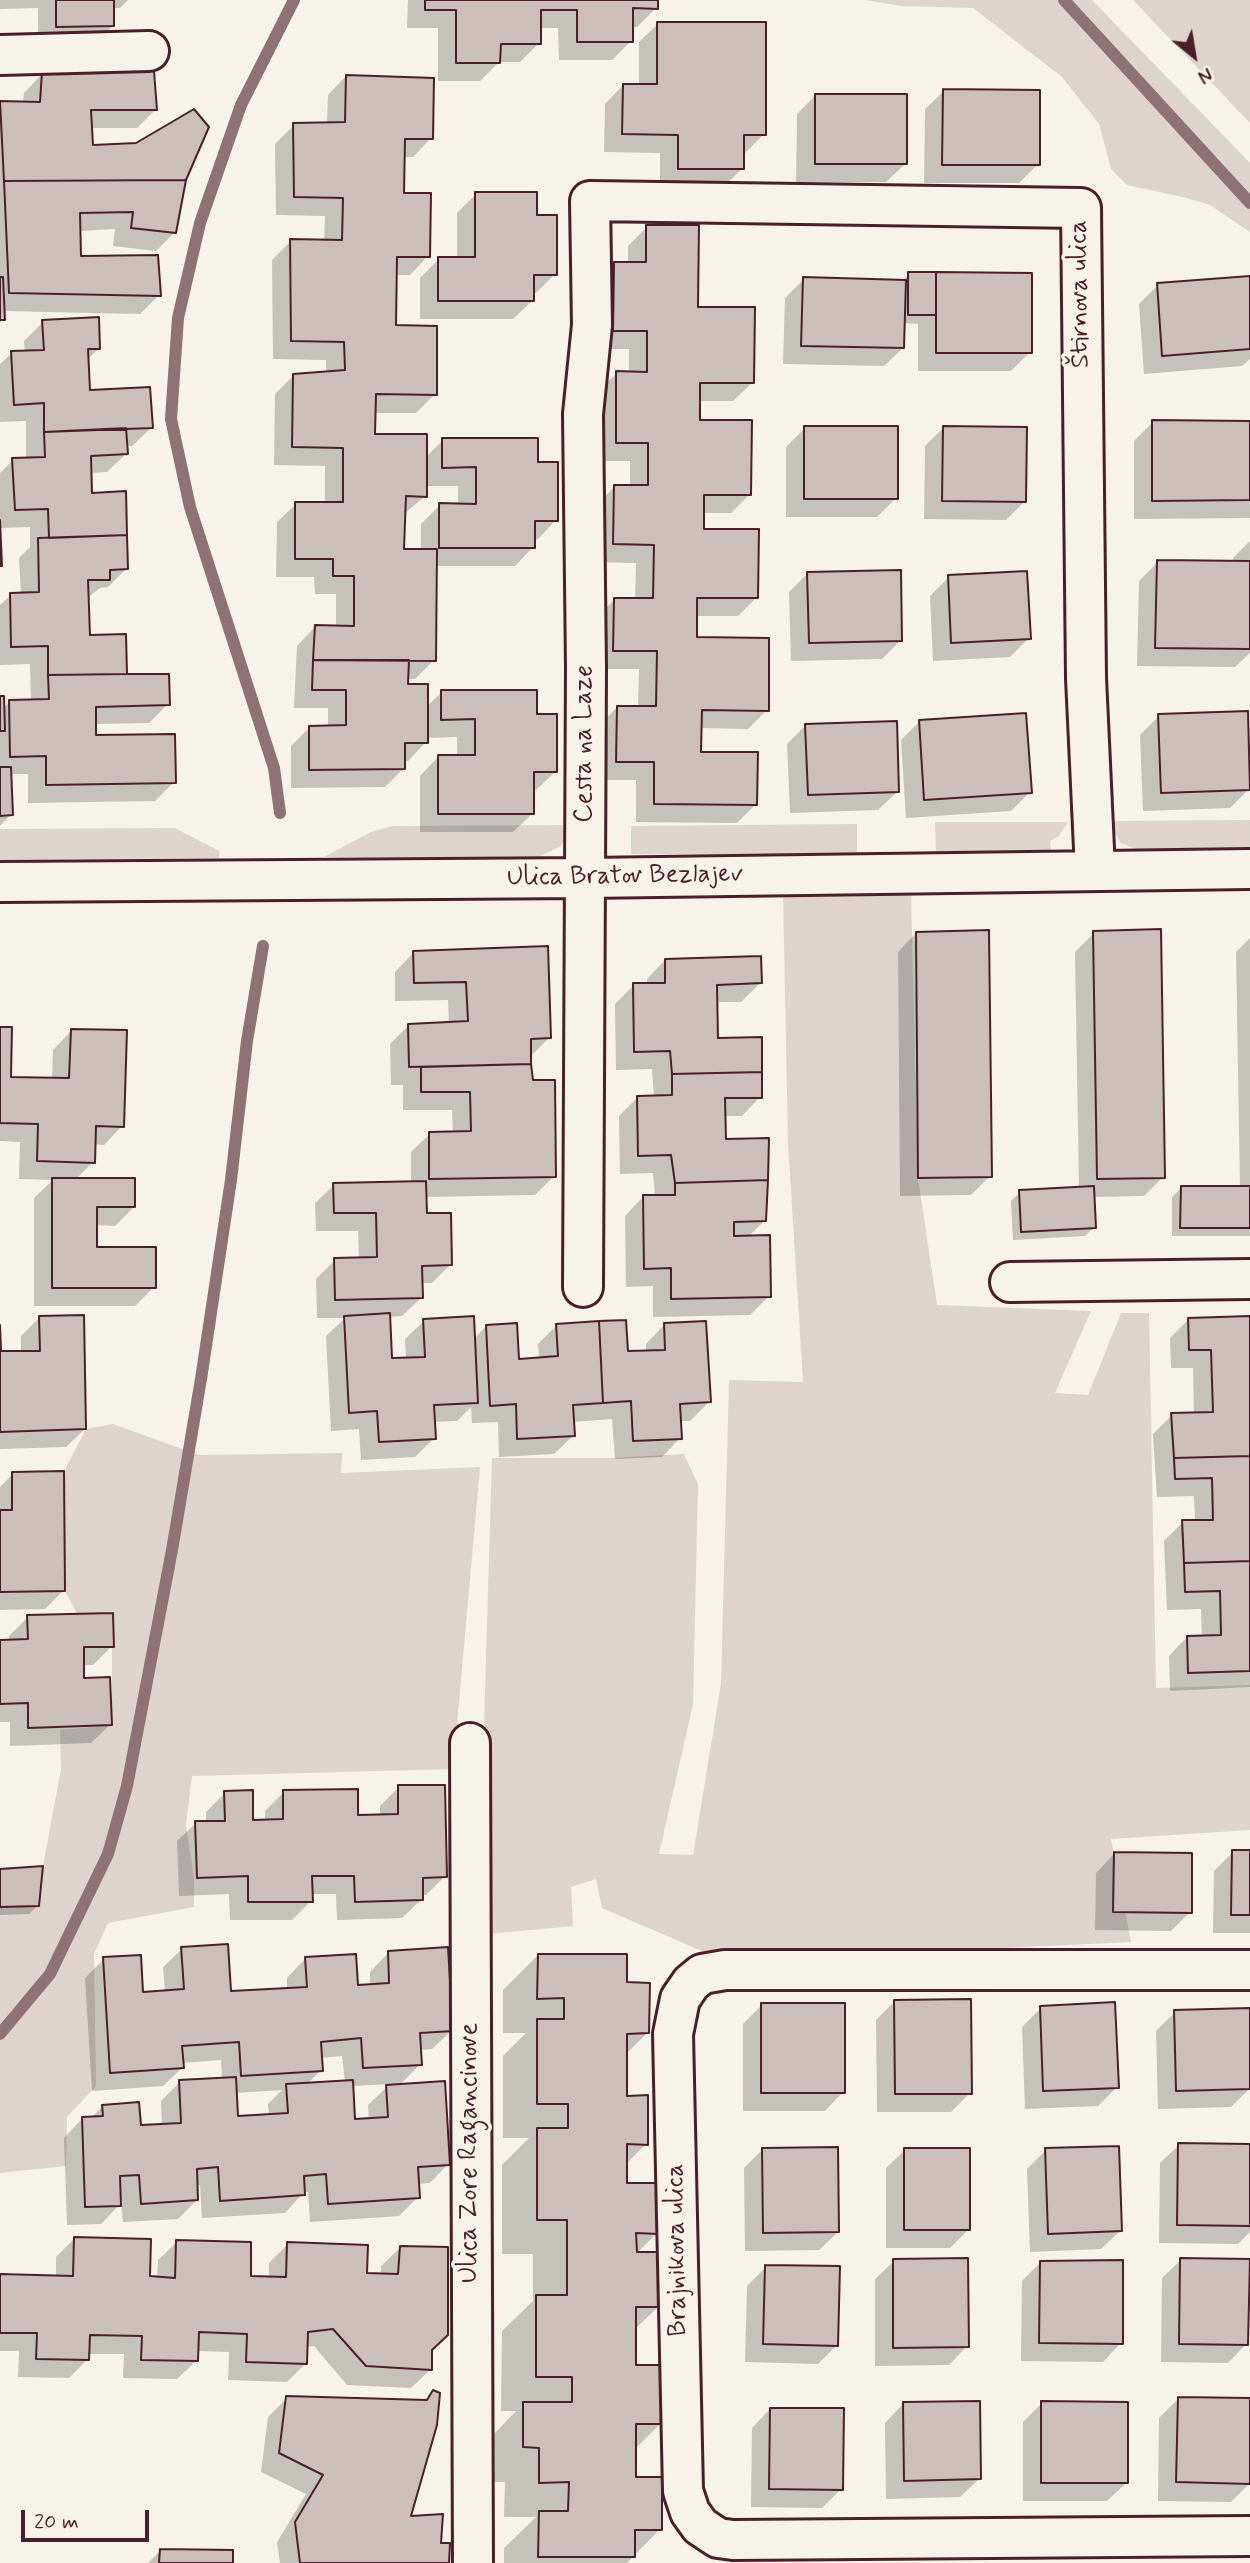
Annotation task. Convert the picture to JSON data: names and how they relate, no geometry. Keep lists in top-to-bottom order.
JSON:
{
  "streets": {
    "street": [
      "Štirnova ulica",
      "Cesta na Laze",
      "Ulica Bratov Bezlajev",
      "Ulica Zore Ragancinove",
      "Brajnikova ulica"
    ]
  },
  "crossings": [
    ["Štirnova ulica", "Cesta na Laze"],
    ["Štirnova ulica", "Ulica Bratov Bezlajev"],
    ["Cesta na Laze", "Ulica Bratov Bezlajev"]
  ],
  "scale_bar": "20 m",
  "north": "bottom right"
}
